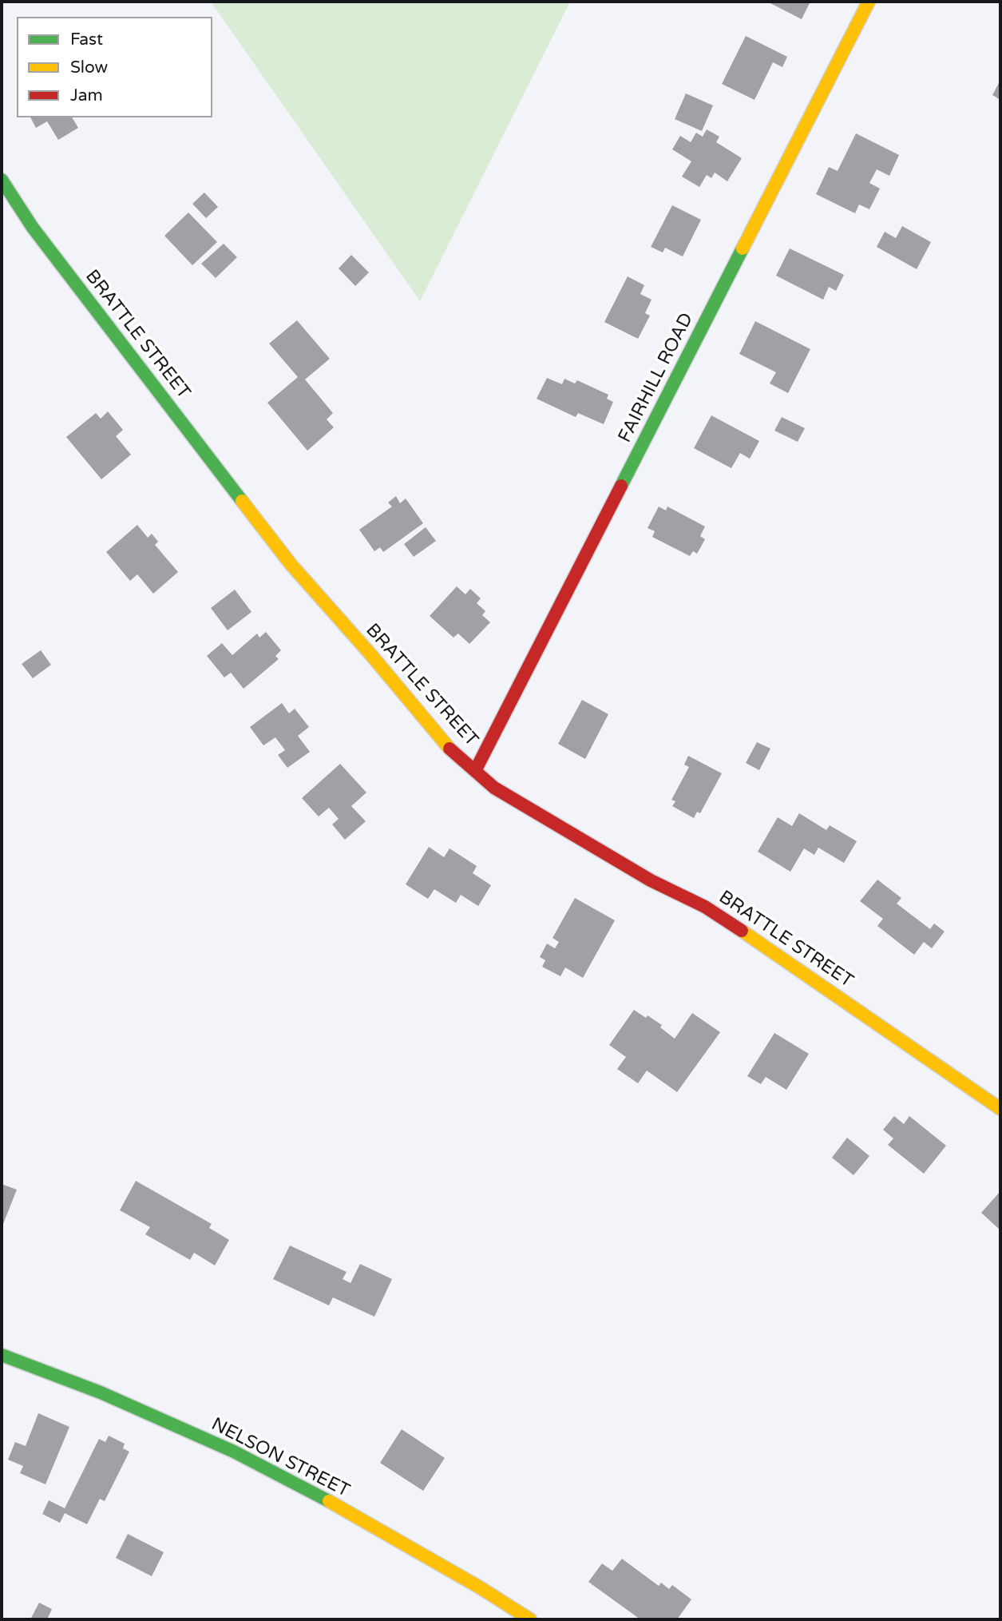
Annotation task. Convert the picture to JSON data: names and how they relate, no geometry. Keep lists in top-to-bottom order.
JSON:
{
  "streets": {
    "street": ["BRATTLE STREET", "FAIRHILL ROAD", "NELSON STREET"]
  },
  "crossings": [
    ["BRATTLE STREET", "FAIRHILL ROAD"]
  ],
  "legend": ["Fast", "Slow", "Jam"]
}
